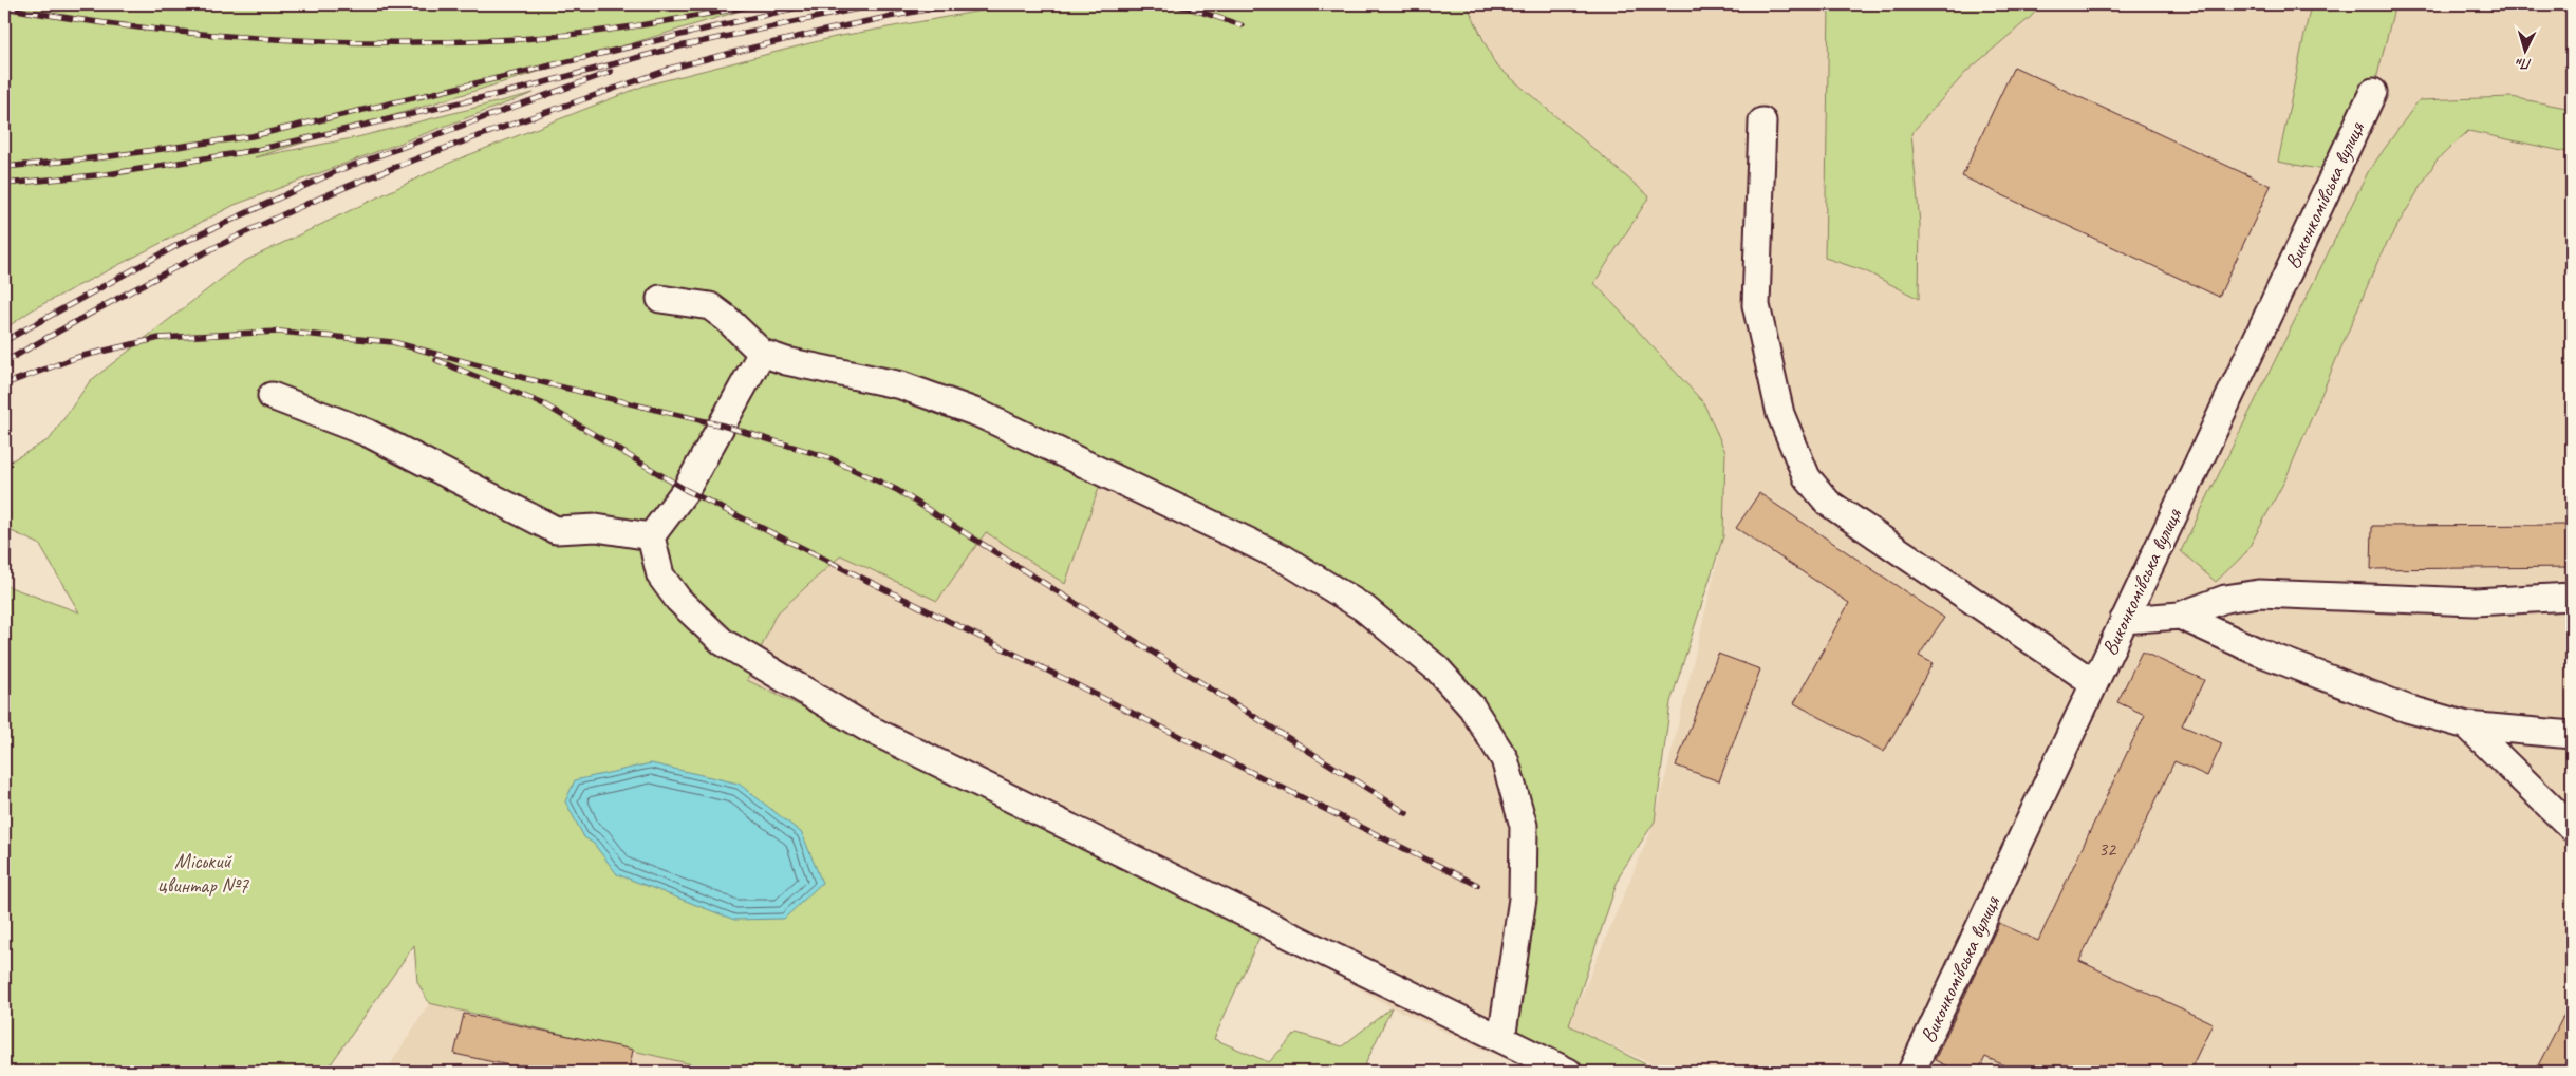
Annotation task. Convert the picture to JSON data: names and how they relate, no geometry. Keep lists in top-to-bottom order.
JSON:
{
  "streets": {
    "street": ["Виконкомівська вулиця"]
  },
  "parks": ["Міський цвинтар №7"],
  "house_numbers": ["32"],
  "north": "bottom"
}
